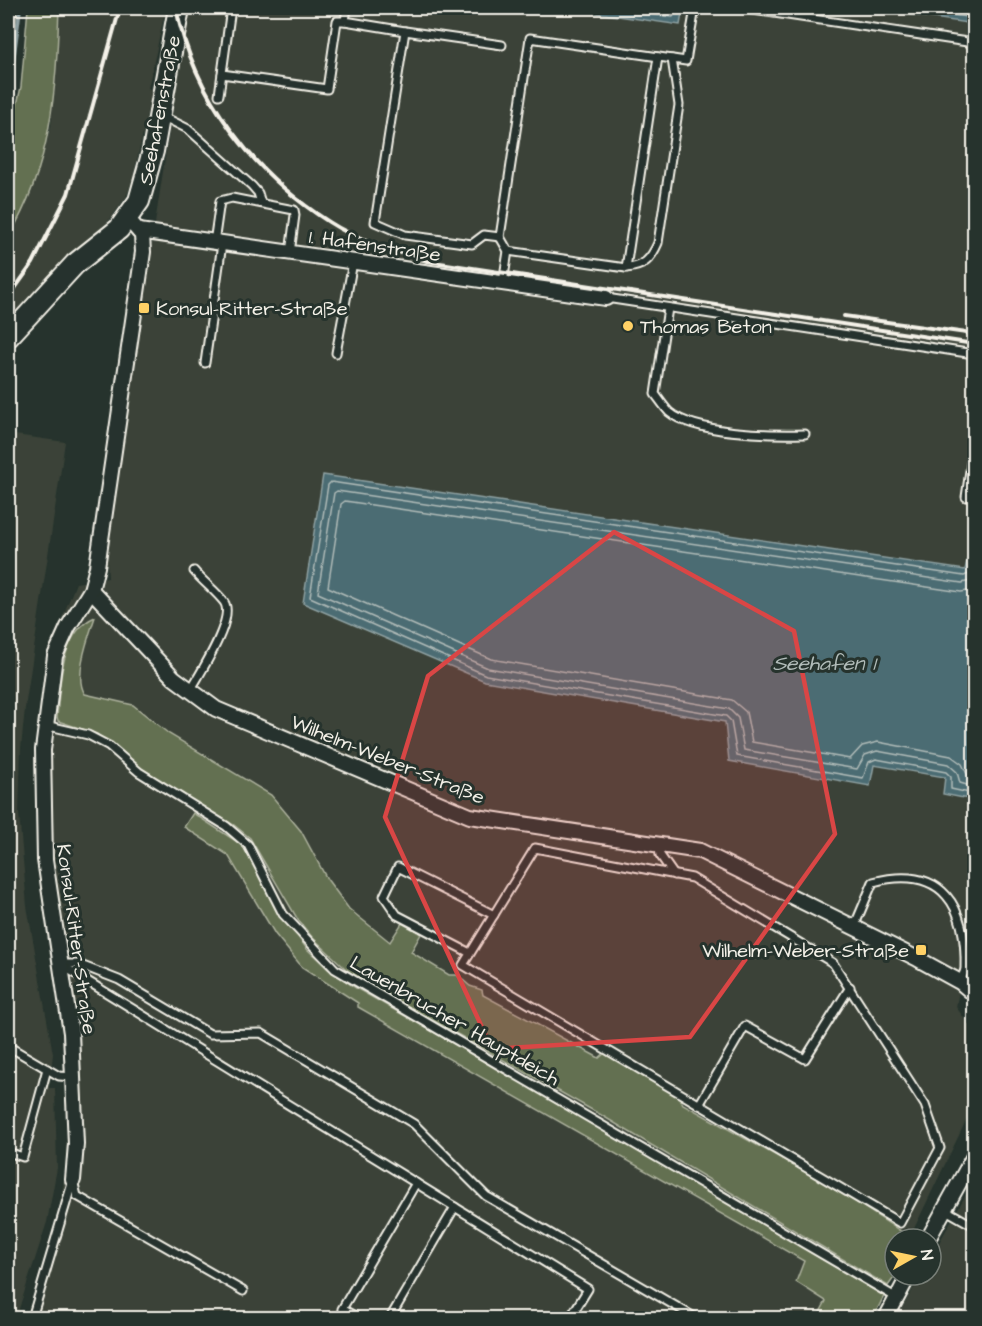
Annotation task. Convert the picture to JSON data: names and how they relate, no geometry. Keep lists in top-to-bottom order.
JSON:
{
  "streets": {
    "main road": ["Seehafenstraße"],
    "street": ["1. Hafenstraße", "Wilhelm-Weber-Straße", "Konsul-Ritter-Straße"],
    "lane": ["Lauenbrucher Hauptdeich"]
  },
  "crossings": [
    ["Seehafenstraße", "1. Hafenstraße"],
    ["Seehafenstraße", "Konsul-Ritter-Straße"],
    ["1. Hafenstraße", "Konsul-Ritter-Straße"],
    ["Wilhelm-Weber-Straße", "Konsul-Ritter-Straße"],
    ["Konsul-Ritter-Straße", "Lauenbrucher Hauptdeich"]
  ],
  "water": ["Seehafen 1"],
  "places": {
    "transit": ["Konsul-Ritter-Straße", "Wilhelm-Weber-Straße"],
    "other": ["Thomas Beton"]
  },
  "north": "right"
}
